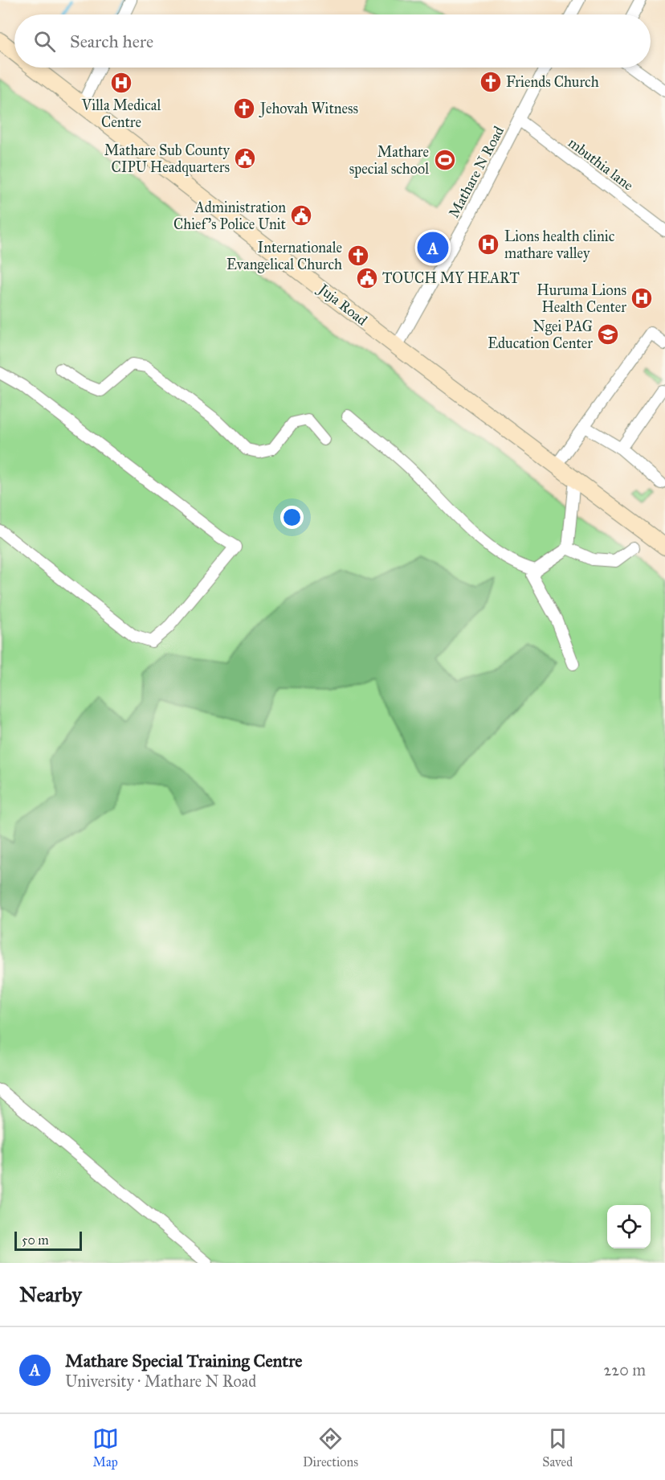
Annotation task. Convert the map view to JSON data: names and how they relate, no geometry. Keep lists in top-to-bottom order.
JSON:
{
  "streets": {
    "main road": ["Juja Road"],
    "street": ["mbuthia lane", "Mathare N Road"]
  },
  "crossings": [
    ["mbuthia lane", "Mathare N Road"],
    ["Mathare N Road", "Juja Road"]
  ],
  "places": {
    "church": ["Friends Church", "Jehovah Witness", "Internationale Evangelical Church"],
    "hospital": ["Villa Medical Centre", "Lions health clinic mathare valley", "Huruma Lions Health Center"],
    "public building": ["Mathare Sub County CIPU Headquarters", "Administration Chief's Police Unit", "TOUCH MY HEART"],
    "sports": ["Mathare special school"],
    "school or university": ["Ngei PAG Education Center"]
  },
  "scale_bar": "50 m",
  "page": {
    "search": "Search here",
    "pins": "A",
    "scale": "50 m",
    "heading": "Nearby",
    "list": [
      {
        "mark": "A",
        "name": "Mathare Special Training Centre",
        "note": "University · Mathare N Road",
        "value": "220 m"
      }
    ],
    "nav": ["Map", "Directions", "Saved"]
  }
}
